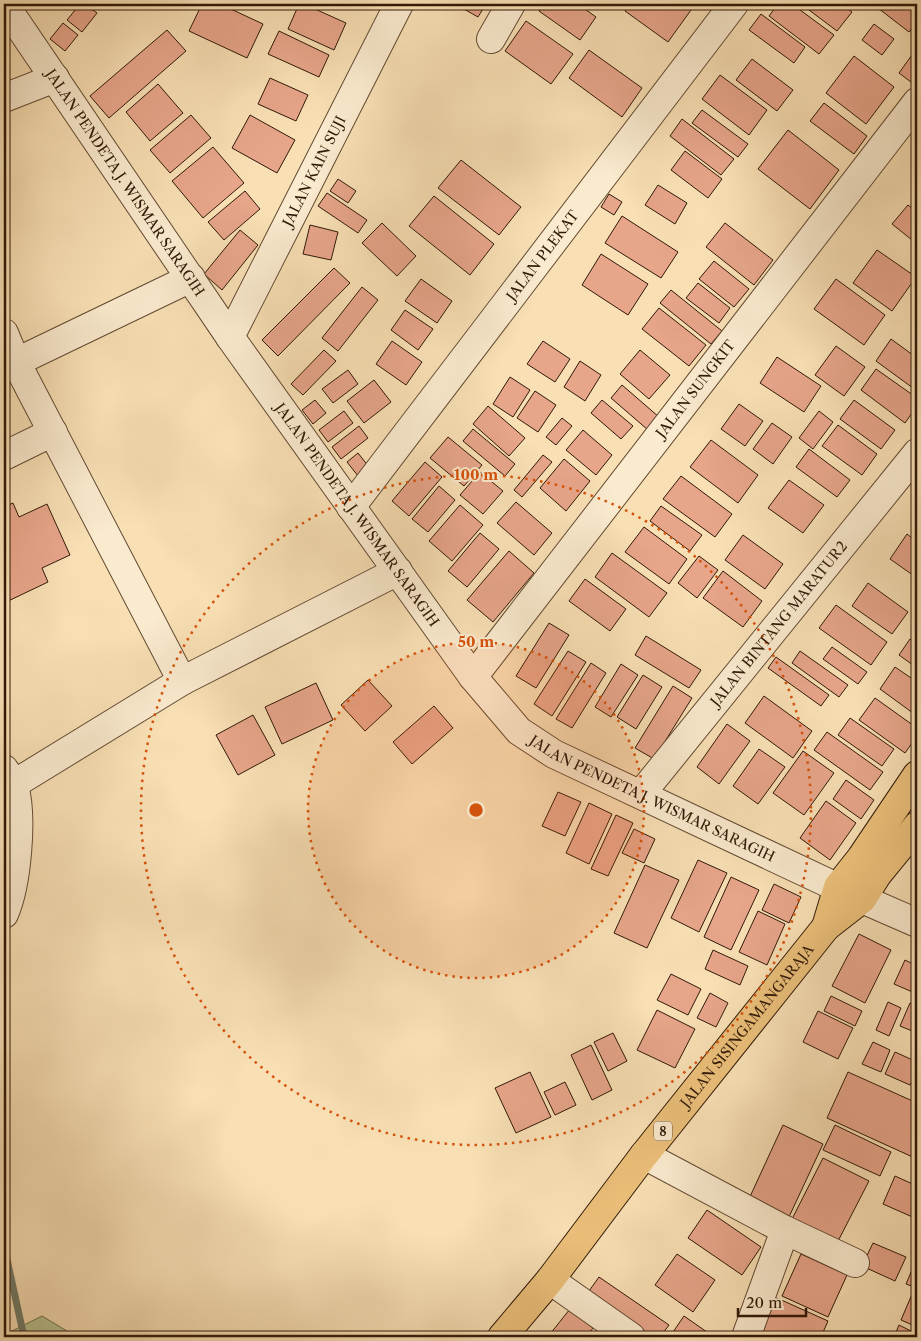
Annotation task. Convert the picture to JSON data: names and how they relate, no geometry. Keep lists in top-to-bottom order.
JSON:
{
  "streets": {
    "highway": ["JALAN SISINGAMANGARAJA", "8"],
    "street": [
      "JALAN KAIN SUJI",
      "JALAN PENDETA J. WISMAR SARAGIH",
      "JALAN PLEKAT",
      "JALAN SUNGKIT",
      "JALAN BINTANG MARATUR2"
    ]
  },
  "crossings": [
    ["JALAN KAIN SUJI", "JALAN PENDETA J. WISMAR SARAGIH"],
    ["JALAN PENDETA J. WISMAR SARAGIH", "JALAN PLEKAT"],
    ["JALAN PENDETA J. WISMAR SARAGIH", "JALAN SUNGKIT"],
    ["JALAN PENDETA J. WISMAR SARAGIH", "JALAN BINTANG MARATUR2"],
    ["JALAN PENDETA J. WISMAR SARAGIH", "JALAN SISINGAMANGARAJA"],
    ["JALAN PENDETA J. WISMAR SARAGIH", "8"],
    ["JALAN SISINGAMANGARAJA", "8"]
  ],
  "scale_bar": "20 m",
  "rings": ["100 m", "50 m"]
}
